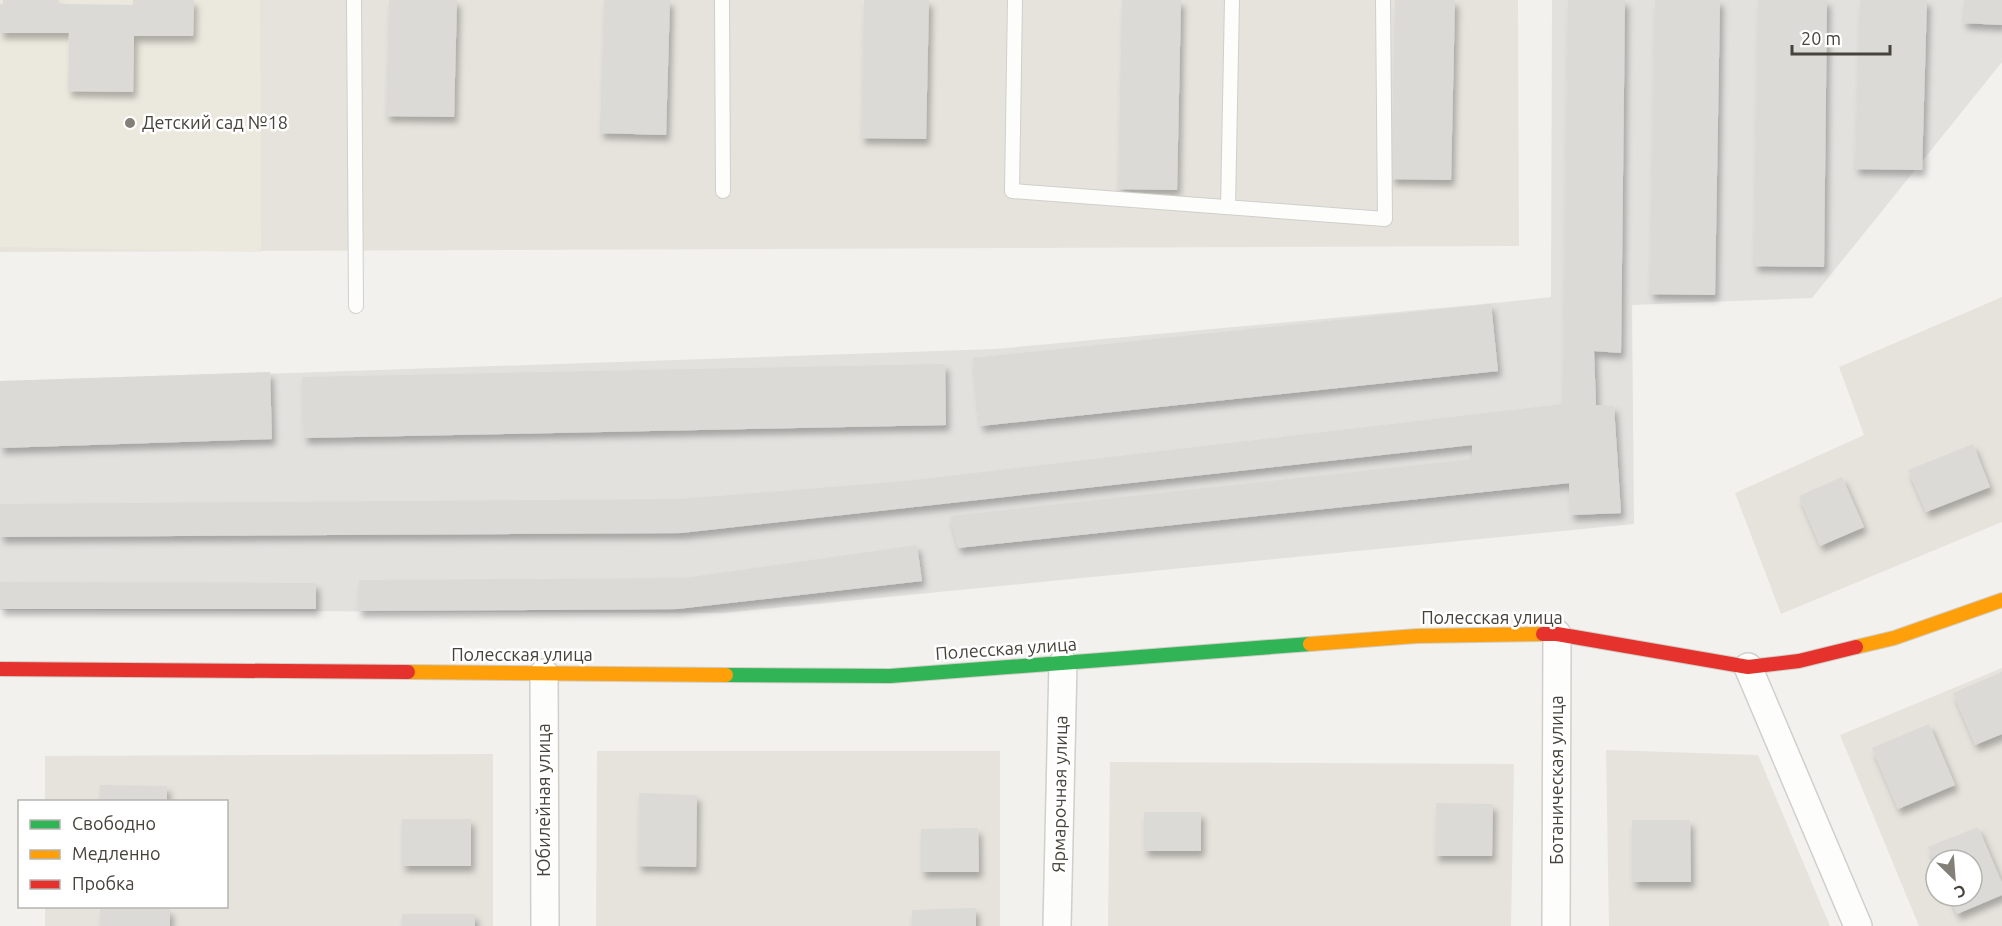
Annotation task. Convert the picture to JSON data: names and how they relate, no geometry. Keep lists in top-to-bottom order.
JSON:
{
  "streets": {
    "street": [
      "Полесская улица",
      "Ботаническая улица",
      "Ярмарочная улица",
      "Юбилейная улица"
    ]
  },
  "crossings": [
    ["Полесская улица", "Ботаническая улица"],
    ["Полесская улица", "Ярмарочная улица"],
    ["Полесская улица", "Юбилейная улица"]
  ],
  "places": ["Детский сад №18"],
  "legend": ["Свободно", "Медленно", "Пробка"],
  "scale_bar": "20 m",
  "north": "bottom right"
}
